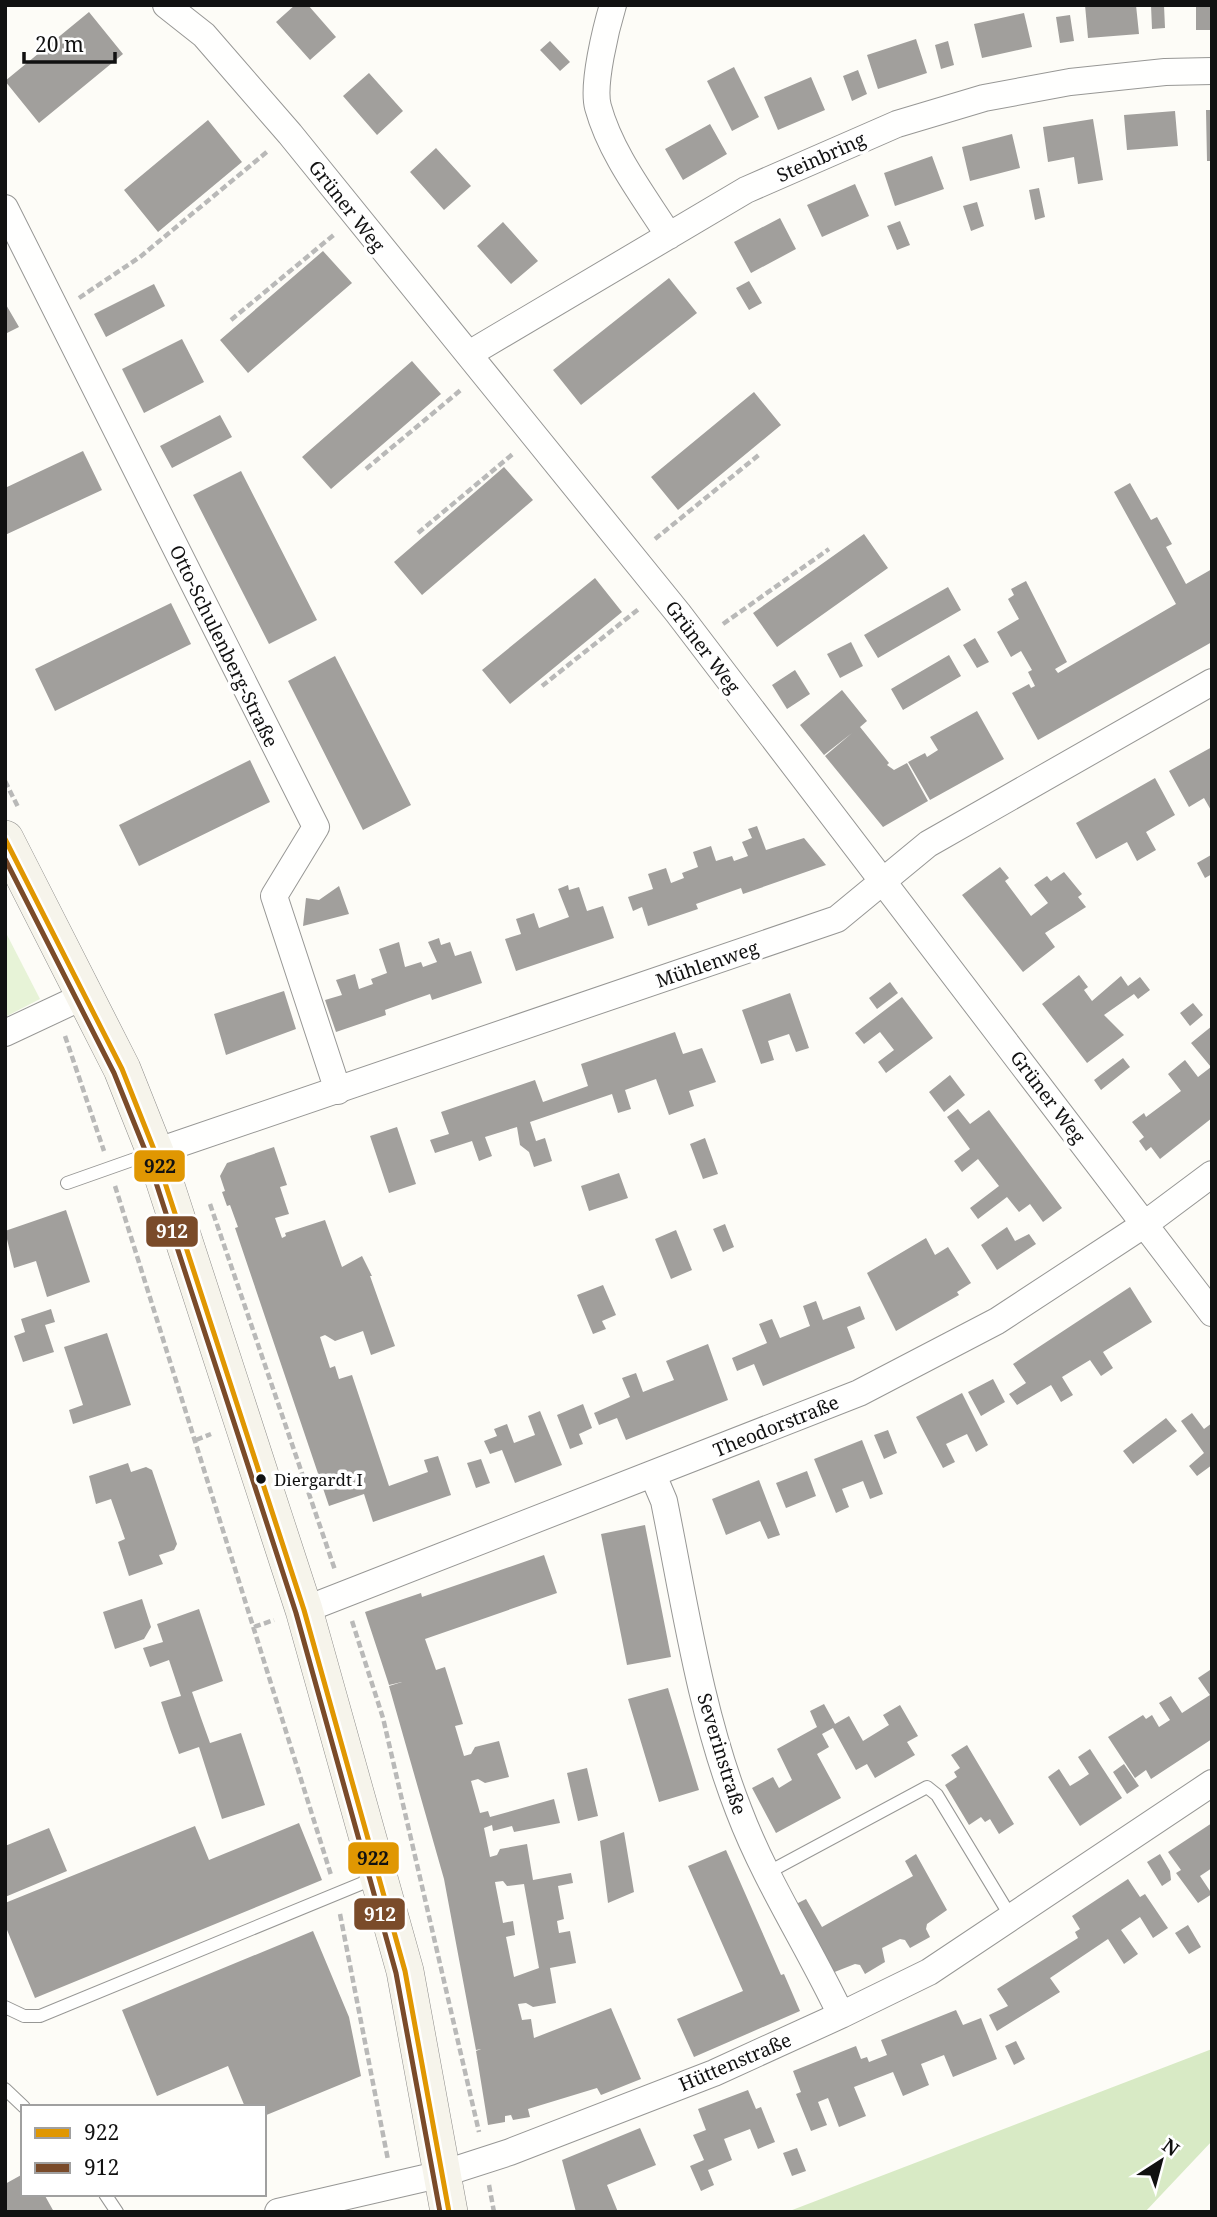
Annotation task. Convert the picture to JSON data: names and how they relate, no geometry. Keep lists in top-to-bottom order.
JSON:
{
  "streets": {
    "street": [
      "Steinbring",
      "Grüner Weg",
      "Otto-Schulenberg-Straße",
      "Mühlenweg",
      "Theodorstraße",
      "Severinstraße",
      "Hüttenstraße"
    ]
  },
  "crossings": [
    ["Steinbring", "Grüner Weg"],
    ["Grüner Weg", "Mühlenweg"],
    ["Grüner Weg", "Theodorstraße"],
    ["Otto-Schulenberg-Straße", "Mühlenweg"],
    ["Theodorstraße", "Severinstraße"],
    ["Severinstraße", "Hüttenstraße"]
  ],
  "places": ["Diergardt I"],
  "lines": ["transit line 922", "transit line 912"],
  "legend": ["922", "912"],
  "scale_bar": "20 m",
  "north": "top right"
}
